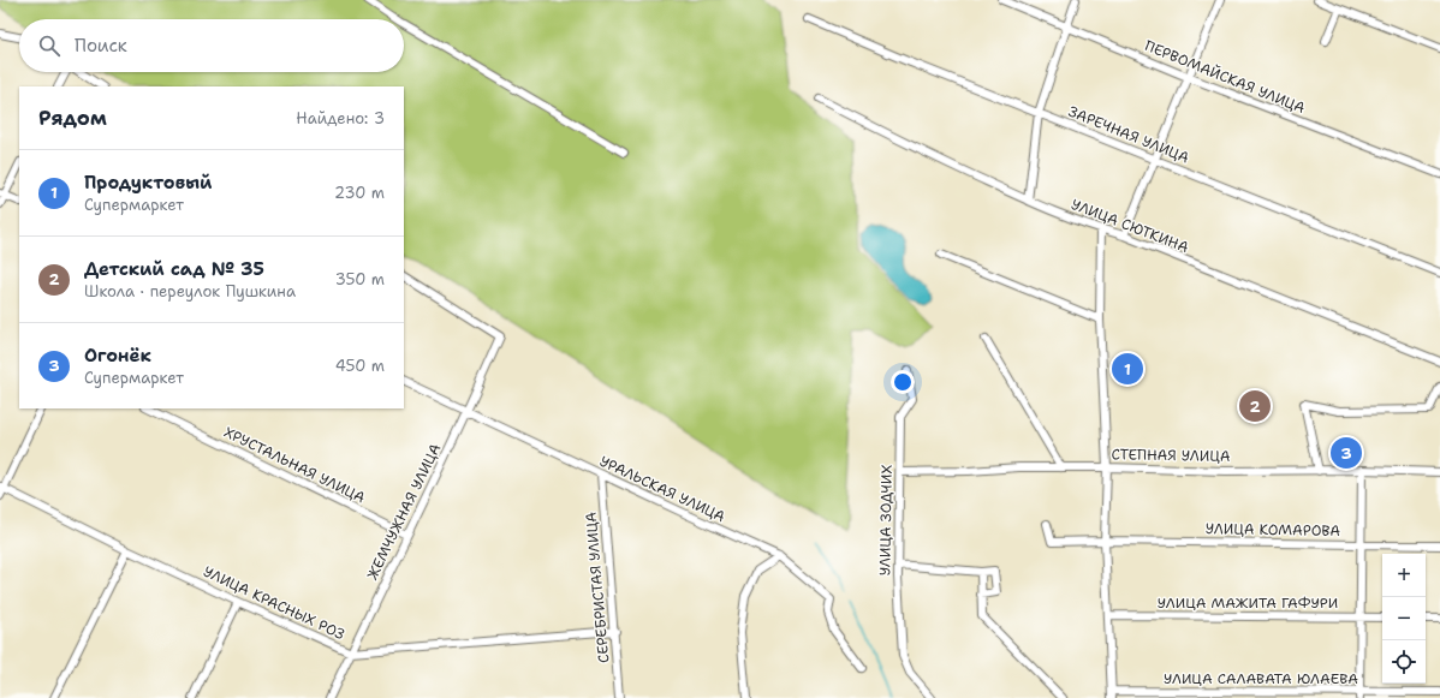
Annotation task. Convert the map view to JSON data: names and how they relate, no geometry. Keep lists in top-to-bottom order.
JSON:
{
  "streets": {
    "street": [
      "ПЕРВОМАЙСКАЯ УЛИЦА",
      "ЗАРЕЧНАЯ УЛИЦА",
      "УЛИЦА СЮТКИНА",
      "СТЕПНАЯ УЛИЦА",
      "ХРУСТАЛЬНАЯ УЛИЦА",
      "УРАЛЬСКАЯ УЛИЦА",
      "ЖЕМЧУЖНАЯ УЛИЦА",
      "УЛИЦА ЗОДЧИХ",
      "УЛИЦА КОМАРОВА",
      "СЕРЕБРИСТАЯ УЛИЦА",
      "УЛИЦА КРАСНЫХ РОЗ",
      "УЛИЦА МАЖИТА ГАФУРИ",
      "УЛИЦА САЛАВАТА ЮЛАЕВА"
    ]
  },
  "crossings": [
    ["СТЕПНАЯ УЛИЦА", "УЛИЦА ЗОДЧИХ"],
    ["ХРУСТАЛЬНАЯ УЛИЦА", "ЖЕМЧУЖНАЯ УЛИЦА"],
    ["УРАЛЬСКАЯ УЛИЦА", "ЖЕМЧУЖНАЯ УЛИЦА"],
    ["УРАЛЬСКАЯ УЛИЦА", "СЕРЕБРИСТАЯ УЛИЦА"],
    ["ЖЕМЧУЖНАЯ УЛИЦА", "УЛИЦА КРАСНЫХ РОЗ"],
    ["СЕРЕБРИСТАЯ УЛИЦА", "УЛИЦА КРАСНЫХ РОЗ"]
  ],
  "page": {
    "search": "Поиск",
    "heading": ["Рядом", "Найдено: 3"],
    "list": [
      {
        "mark": "1",
        "name": "Продуктовый",
        "note": "Супермаркет",
        "value": "230 m"
      },
      {
        "mark": "2",
        "name": "Детский сад № 35",
        "note": "Школа · переулок Пушкина",
        "value": "350 m"
      },
      {
        "mark": "3",
        "name": "Огонёк",
        "note": "Супермаркет",
        "value": "450 m"
      }
    ],
    "pins": ["1", "2", "3"],
    "map_buttons": ["+", "−"]
  }
}
